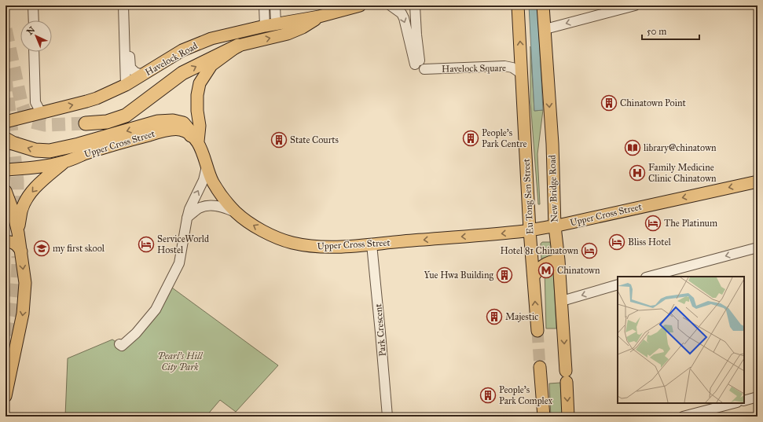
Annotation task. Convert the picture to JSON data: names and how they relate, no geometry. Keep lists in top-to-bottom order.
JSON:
{
  "streets": {
    "main road": [
      "Havelock Road",
      "Upper Cross Street",
      "New Bridge Road",
      "Eu Tong Sen Street"
    ],
    "street": ["Havelock Square", "Park Crescent"]
  },
  "crossings": [
    ["Havelock Square", "Eu Tong Sen Street"],
    ["Upper Cross Street", "New Bridge Road"],
    ["Upper Cross Street", "Eu Tong Sen Street"],
    ["Upper Cross Street", "Park Crescent"]
  ],
  "one_way": ["Upper Cross Street", "New Bridge Road", "Eu Tong Sen Street"],
  "parks": ["Pearl's Hill City Park"],
  "places": {
    "building": [
      "Chinatown Point",
      "People's Park Centre",
      "State Courts",
      "Yue Hwa Building",
      "Majestic",
      "People's Park Complex"
    ],
    "library": ["library@chinatown"],
    "hospital": ["Family Medicine Clinic Chinatown"],
    "hotel": [
      "The Platinum",
      "Bliss Hotel",
      "ServiceWorld Hostel",
      "Hotel 81 Chinatown"
    ],
    "school or university": ["my first skool"],
    "metro station": ["Chinatown"]
  },
  "scale_bar": "50 m",
  "north": "top left"
}
